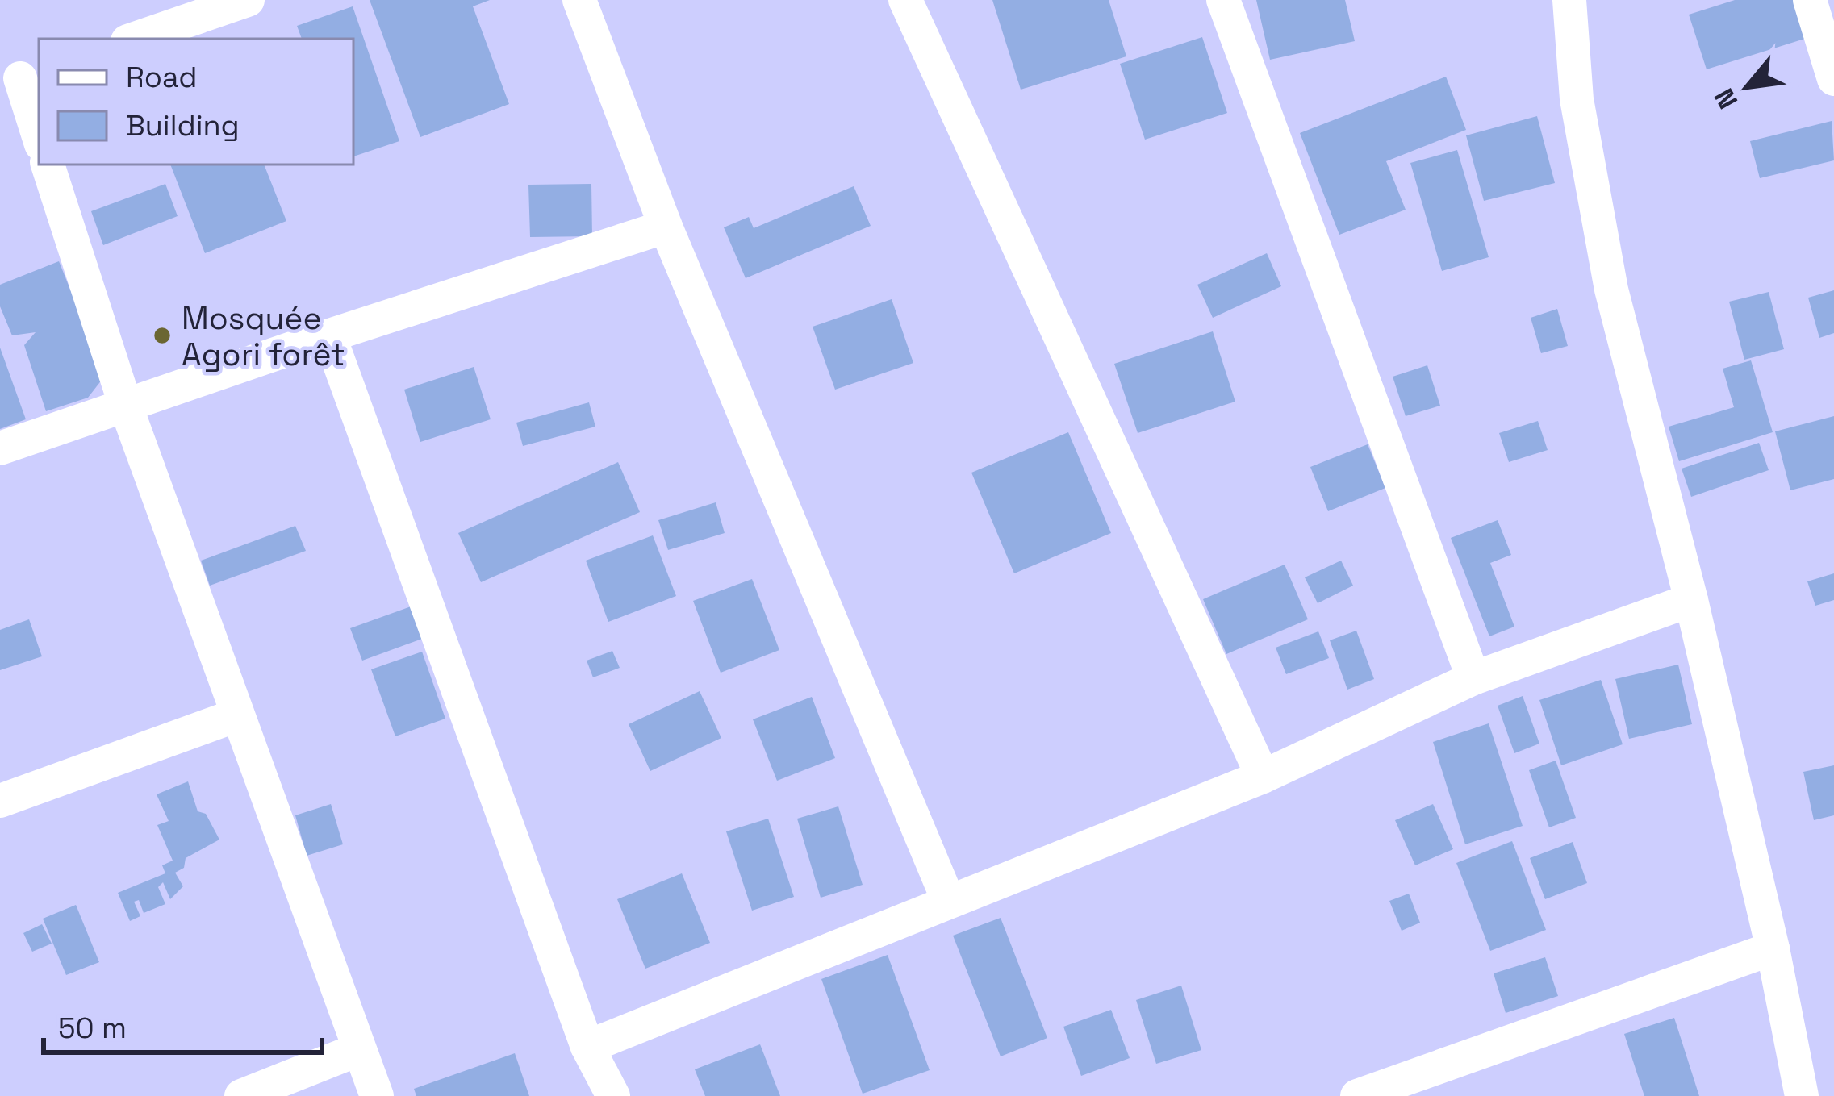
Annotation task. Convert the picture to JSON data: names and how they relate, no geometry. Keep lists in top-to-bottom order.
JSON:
{
  "places": ["Mosquée Agori forêt"],
  "legend": ["Road", "Building"],
  "scale_bar": "50 m",
  "north": "bottom left"
}
